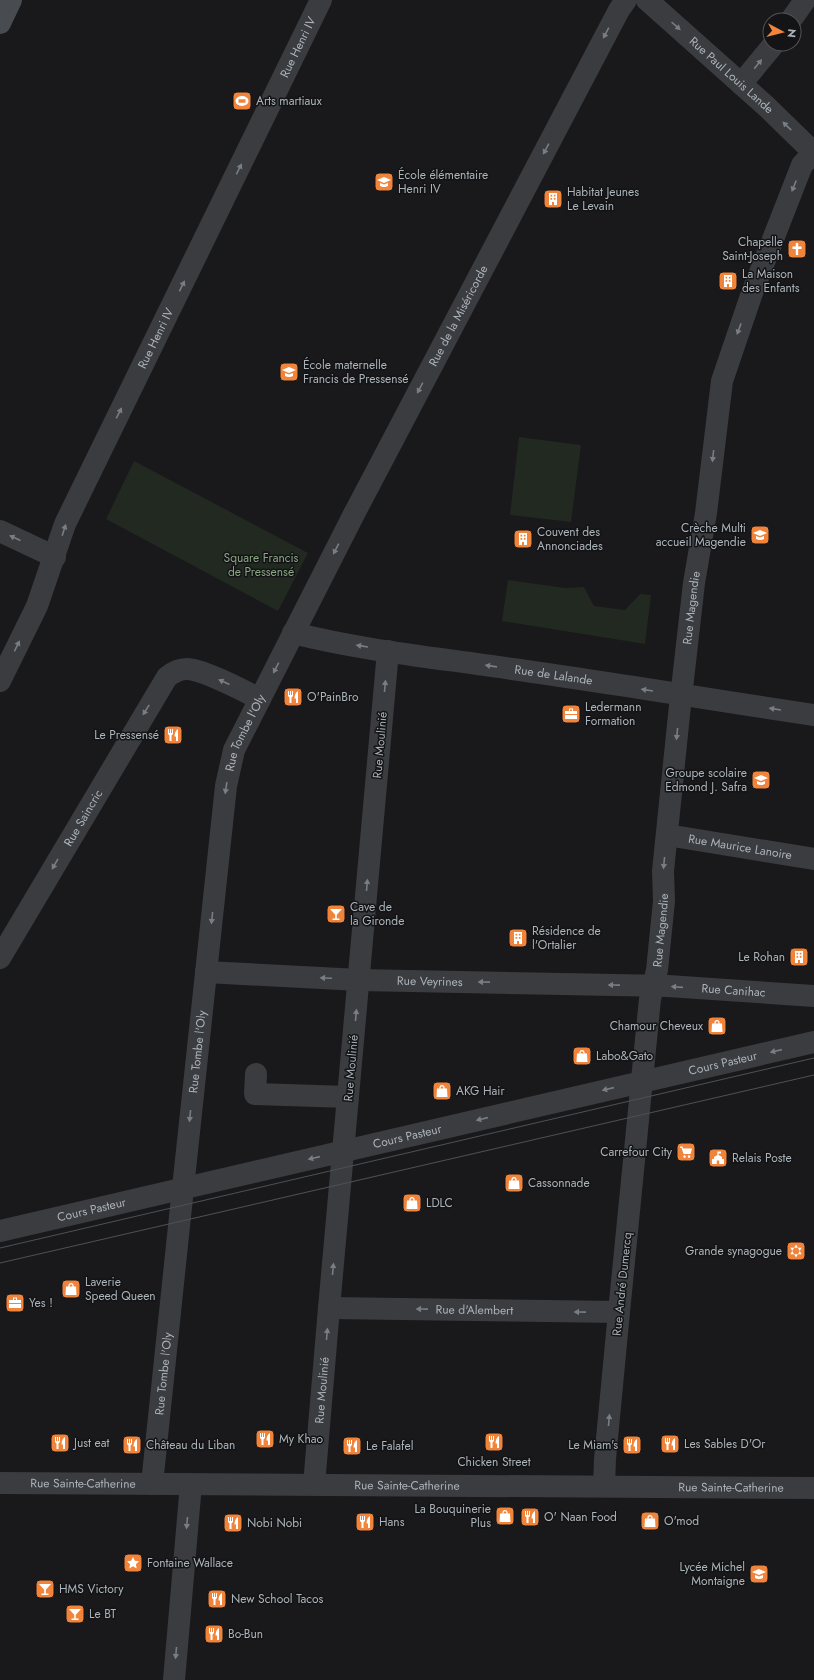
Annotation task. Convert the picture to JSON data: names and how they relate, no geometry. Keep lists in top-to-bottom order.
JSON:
{
  "streets": {
    "street": [
      "Rue Henri IV",
      "Rue Paul Louis Lande",
      "Rue de la Miséricorde",
      "Rue Magendie",
      "Rue de Lalande",
      "Rue Tombe l'Oly",
      "Rue Moulinié",
      "Rue Saincric",
      "Rue Maurice Lanoire",
      "Rue Veyrines",
      "Rue Canihac",
      "Cours Pasteur",
      "Rue André Dumercq",
      "Rue d'Alembert",
      "Rue Sainte-Catherine"
    ]
  },
  "crossings": [
    ["Rue Paul Louis Lande", "Rue Magendie"],
    ["Rue de la Miséricorde", "Rue de Lalande"],
    ["Rue de la Miséricorde", "Rue Tombe l'Oly"],
    ["Rue Magendie", "Rue de Lalande"],
    ["Rue Magendie", "Rue Maurice Lanoire"],
    ["Rue Magendie", "Rue Veyrines"],
    ["Rue Magendie", "Rue Canihac"],
    ["Rue Magendie", "Cours Pasteur"],
    ["Rue Magendie", "Rue André Dumercq"],
    ["Rue de Lalande", "Rue Tombe l'Oly"],
    ["Rue de Lalande", "Rue Moulinié"],
    ["Rue Tombe l'Oly", "Rue Saincric"],
    ["Rue Tombe l'Oly", "Rue Veyrines"],
    ["Rue Tombe l'Oly", "Cours Pasteur"],
    ["Rue Tombe l'Oly", "Rue Sainte-Catherine"],
    ["Rue Moulinié", "Rue Veyrines"],
    ["Rue Moulinié", "Cours Pasteur"],
    ["Rue Moulinié", "Rue d'Alembert"],
    ["Rue Moulinié", "Rue Sainte-Catherine"],
    ["Rue Veyrines", "Rue Canihac"],
    ["Cours Pasteur", "Rue André Dumercq"],
    ["Rue André Dumercq", "Rue d'Alembert"],
    ["Rue André Dumercq", "Rue Sainte-Catherine"]
  ],
  "one_way": [
    "Rue Henri IV",
    "Rue de la Miséricorde",
    "Rue Magendie",
    "Rue de Lalande",
    "Rue Tombe l'Oly",
    "Rue Moulinié",
    "Rue Saincric",
    "Rue Veyrines",
    "Rue Canihac",
    "Cours Pasteur",
    "Rue André Dumercq",
    "Rue d'Alembert"
  ],
  "parks": ["Square Francis de Pressensé"],
  "places": {
    "sports": ["Arts martiaux"],
    "school or university": [
      "École élémentaire Henri IV",
      "École maternelle Francis de Pressensé",
      "Crèche Multi accueil Magendie",
      "Groupe scolaire Edmond J. Safra",
      "Lycée Michel Montaigne"
    ],
    "building": [
      "Habitat Jeunes Le Levain",
      "La Maison des Enfants",
      "Couvent des Annonciades",
      "Résidence de l'Ortalier",
      "Le Rohan"
    ],
    "church": ["Chapelle Saint-Joseph"],
    "restaurant": [
      "O'PainBro",
      "Le Pressensé",
      "My Khao",
      "Chicken Street",
      "Just eat",
      "Les Sables D'Or",
      "Château du Liban",
      "Le Miam's",
      "Le Falafel",
      "O' Naan Food",
      "Hans",
      "Nobi Nobi",
      "New School Tacos",
      "Bo-Bun"
    ],
    "office": ["Ledermann Formation", "Yes !"],
    "bar": ["Cave de la Gironde", "HMS Victory", "Le BT"],
    "shop": [
      "Chamour Cheveux",
      "Labo&Gato",
      "AKG Hair",
      "Cassonnade",
      "LDLC",
      "Laverie Speed Queen",
      "La Bouquinerie Plus",
      "O'mod"
    ],
    "supermarket": ["Carrefour City"],
    "public building": ["Relais Poste"],
    "synagogue": ["Grande synagogue"],
    "place": ["Fontaine Wallace"]
  },
  "north": "right"
}
